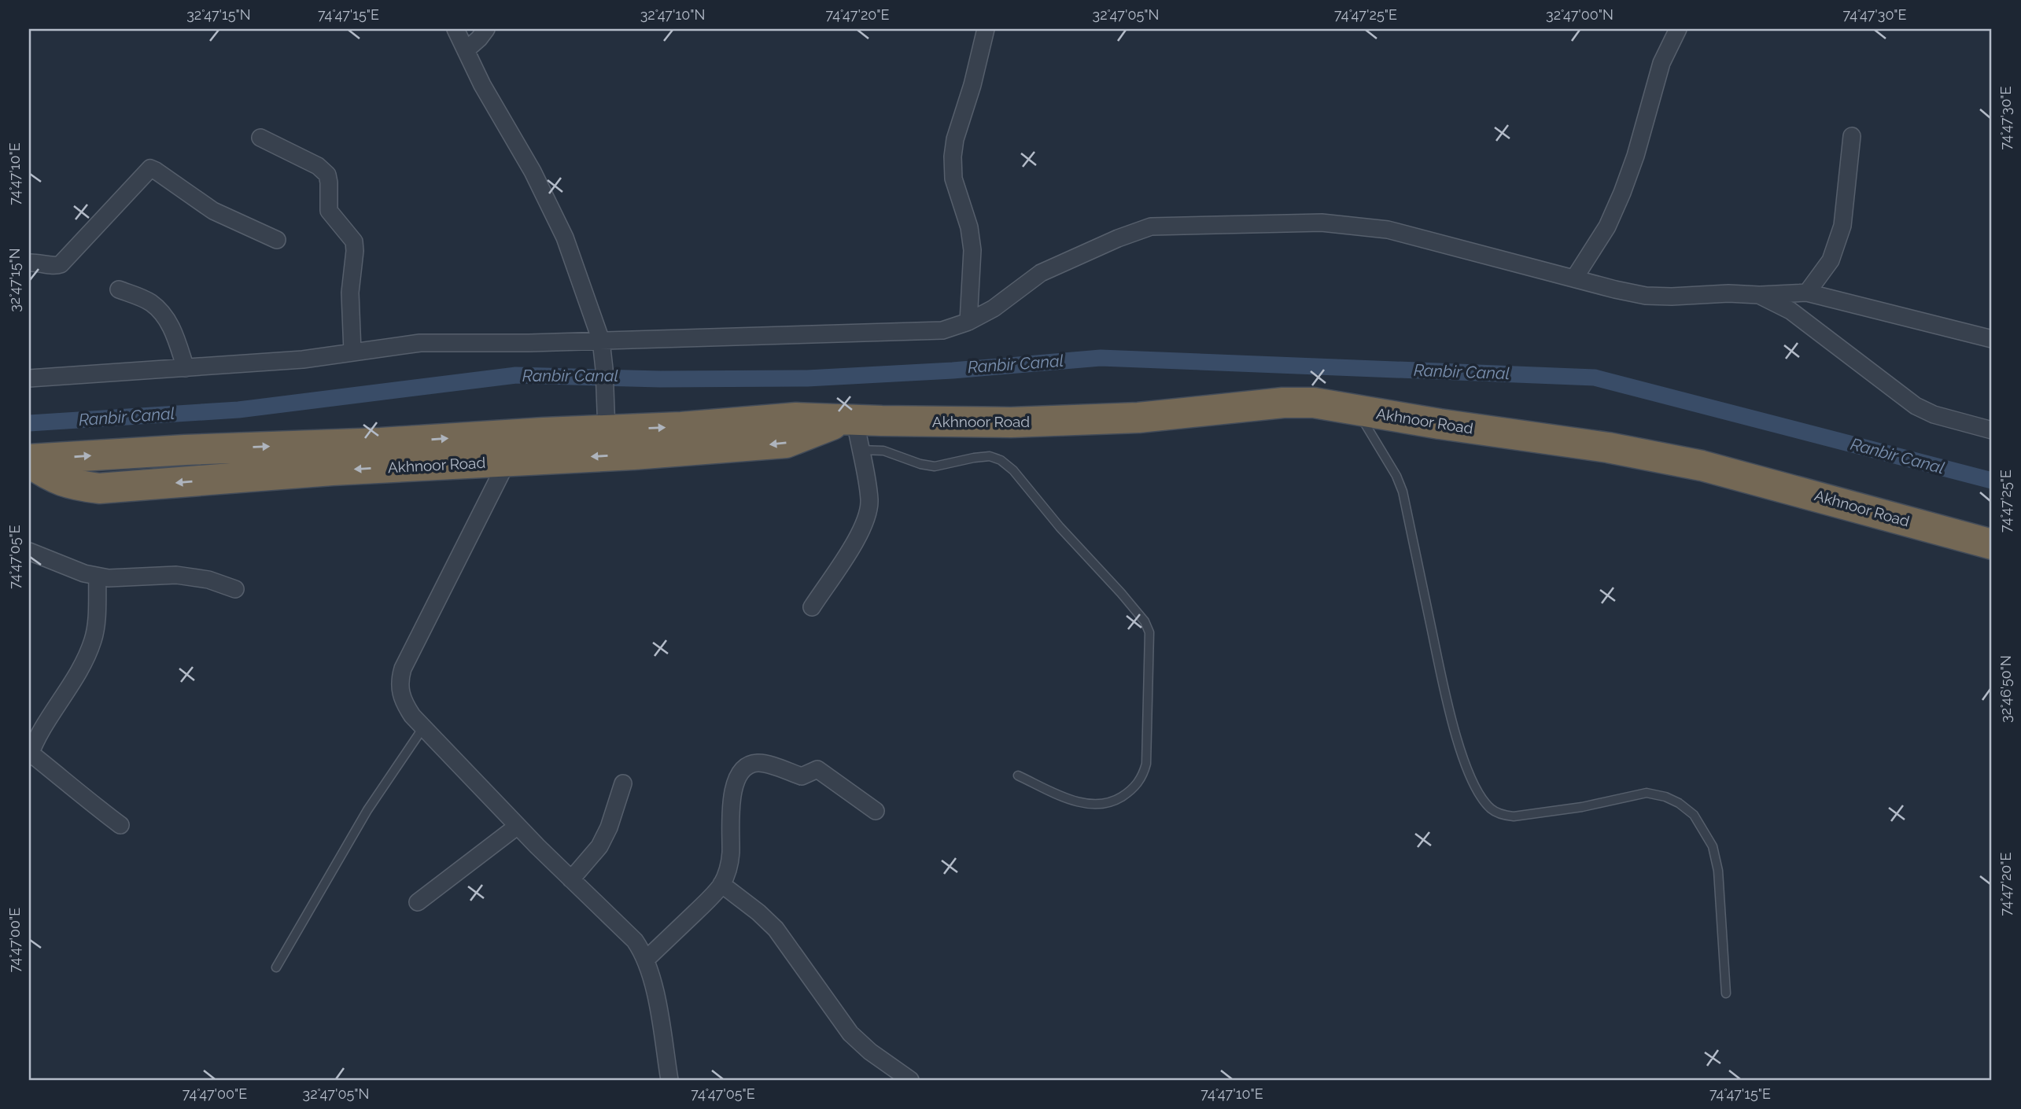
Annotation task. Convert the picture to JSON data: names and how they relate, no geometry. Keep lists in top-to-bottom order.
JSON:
{
  "streets": {
    "highway": ["Akhnoor Road"]
  },
  "water": ["Ranbir Canal"],
  "coordinates": [
    "32°47'15\"N",
    "74°47'15\"E",
    "32°47'10\"N",
    "74°47'20\"E",
    "32°47'05\"N",
    "74°47'25\"E",
    "32°47'00\"N",
    "74°47'30\"E",
    "74°47'10\"E",
    "74°47'05\"E",
    "32°46'50\"N",
    "74°47'00\"E"
  ]
}
